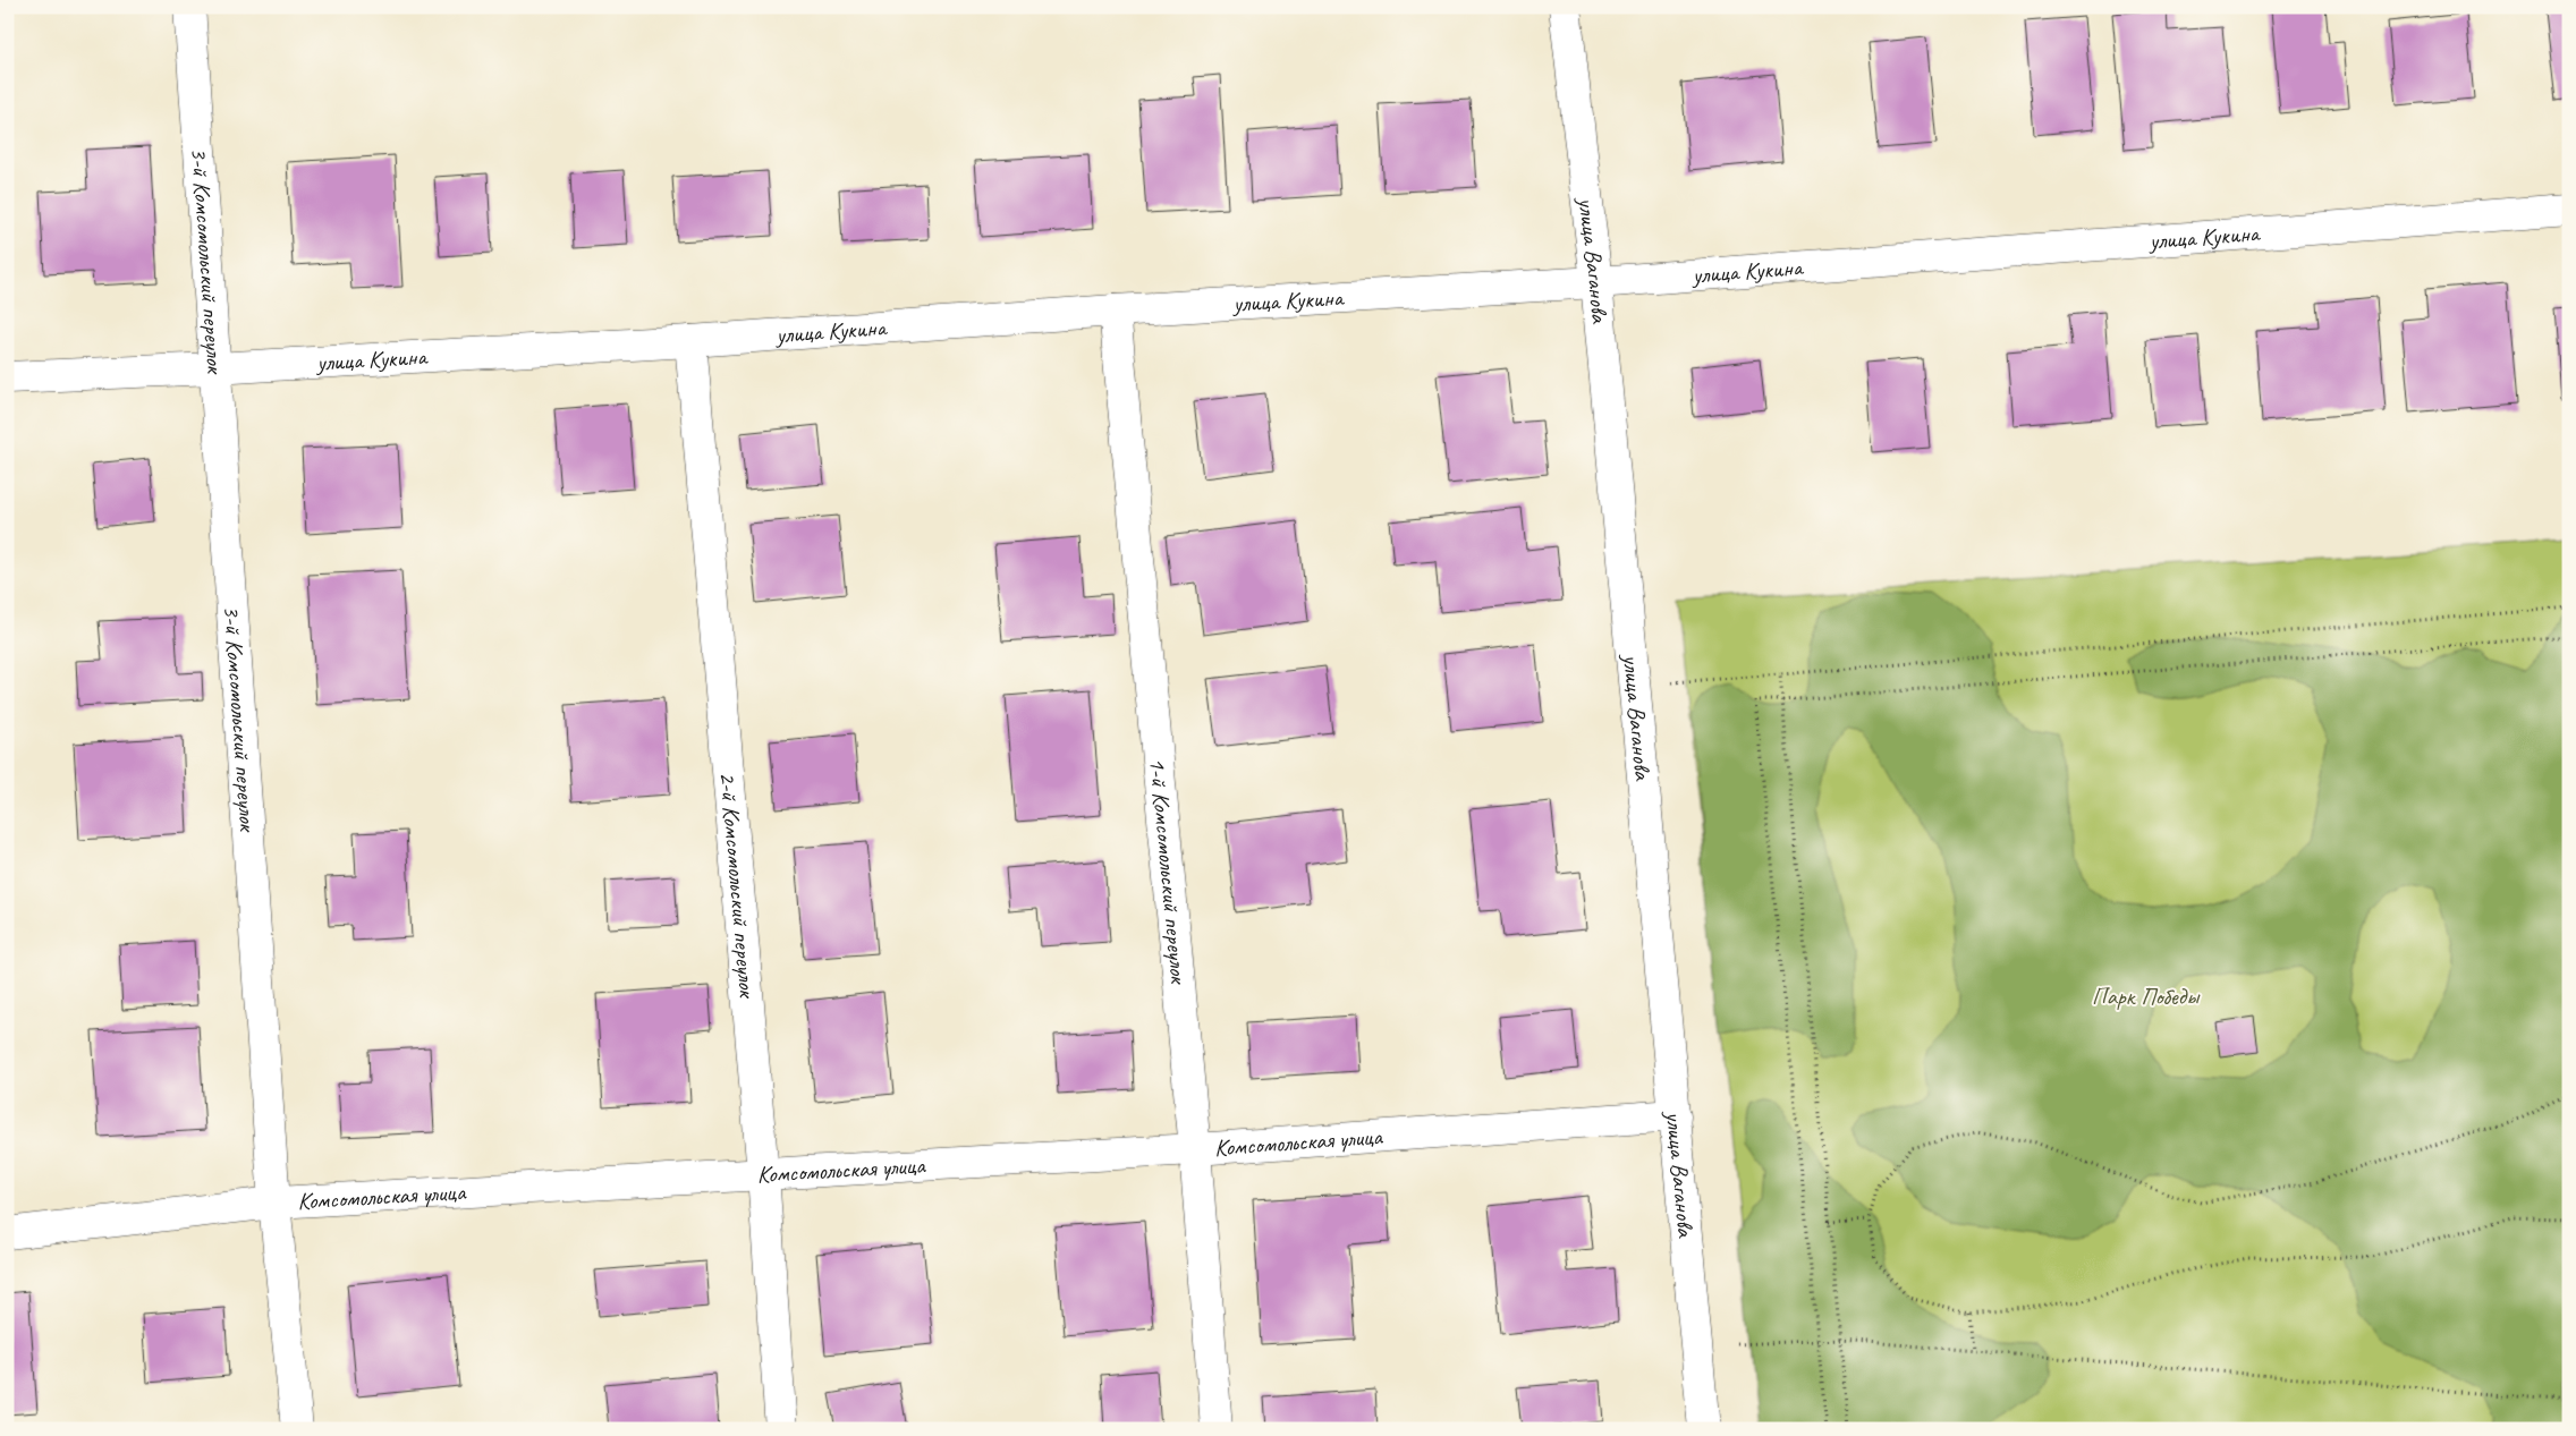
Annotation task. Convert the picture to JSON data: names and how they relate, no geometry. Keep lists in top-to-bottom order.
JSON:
{
  "streets": {
    "street": [
      "улица Кукина",
      "3-й Комсомольский переулок",
      "улица Ваганова",
      "1-й Комсомольский переулок",
      "2-й Комсомольский переулок",
      "Комсомольская улица"
    ]
  },
  "crossings": [
    ["улица Кукина", "3-й Комсомольский переулок"],
    ["улица Кукина", "улица Ваганова"],
    ["улица Кукина", "1-й Комсомольский переулок"],
    ["улица Кукина", "2-й Комсомольский переулок"],
    ["3-й Комсомольский переулок", "Комсомольская улица"],
    ["улица Ваганова", "Комсомольская улица"],
    ["1-й Комсомольский переулок", "Комсомольская улица"],
    ["2-й Комсомольский переулок", "Комсомольская улица"]
  ],
  "parks": ["Парк Победы"]
}
